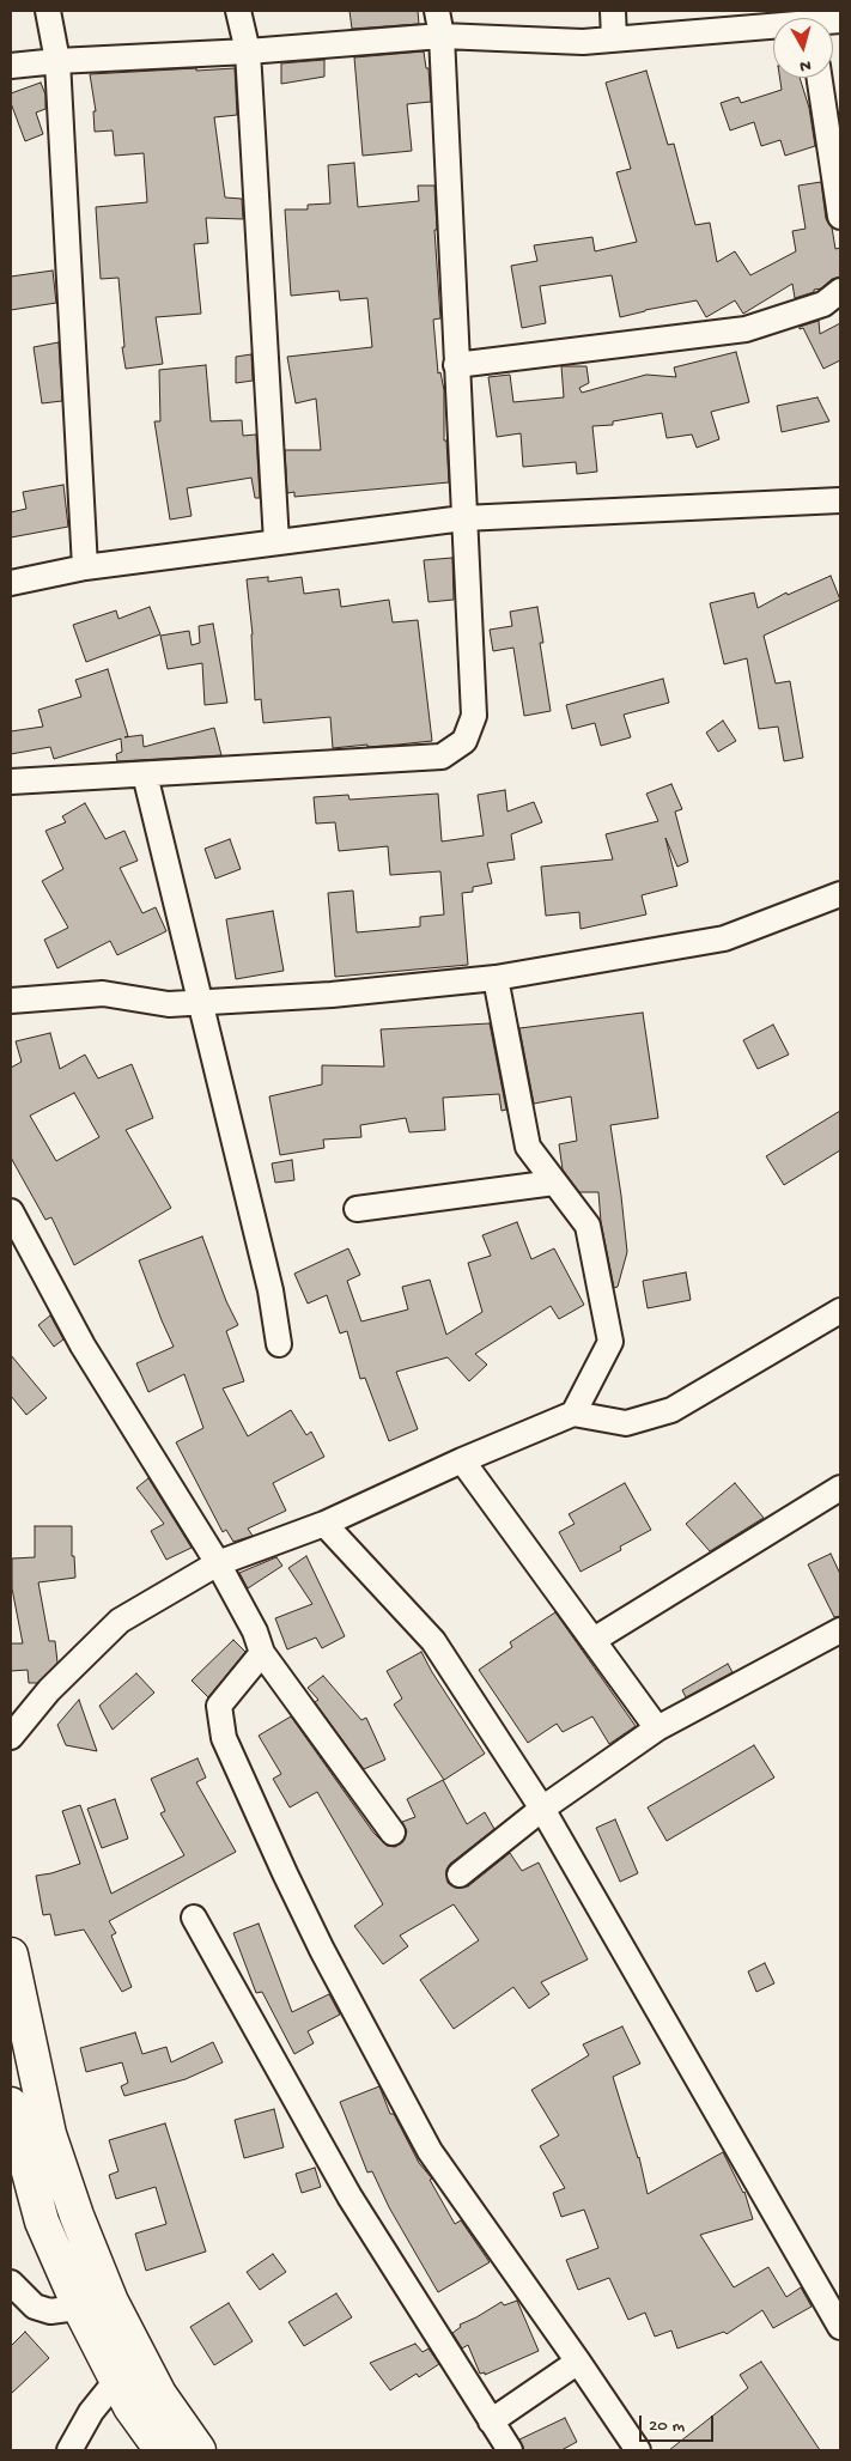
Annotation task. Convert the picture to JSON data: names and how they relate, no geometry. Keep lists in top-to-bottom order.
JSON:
{
  "scale_bar": "20 m",
  "north": "bottom"
}
